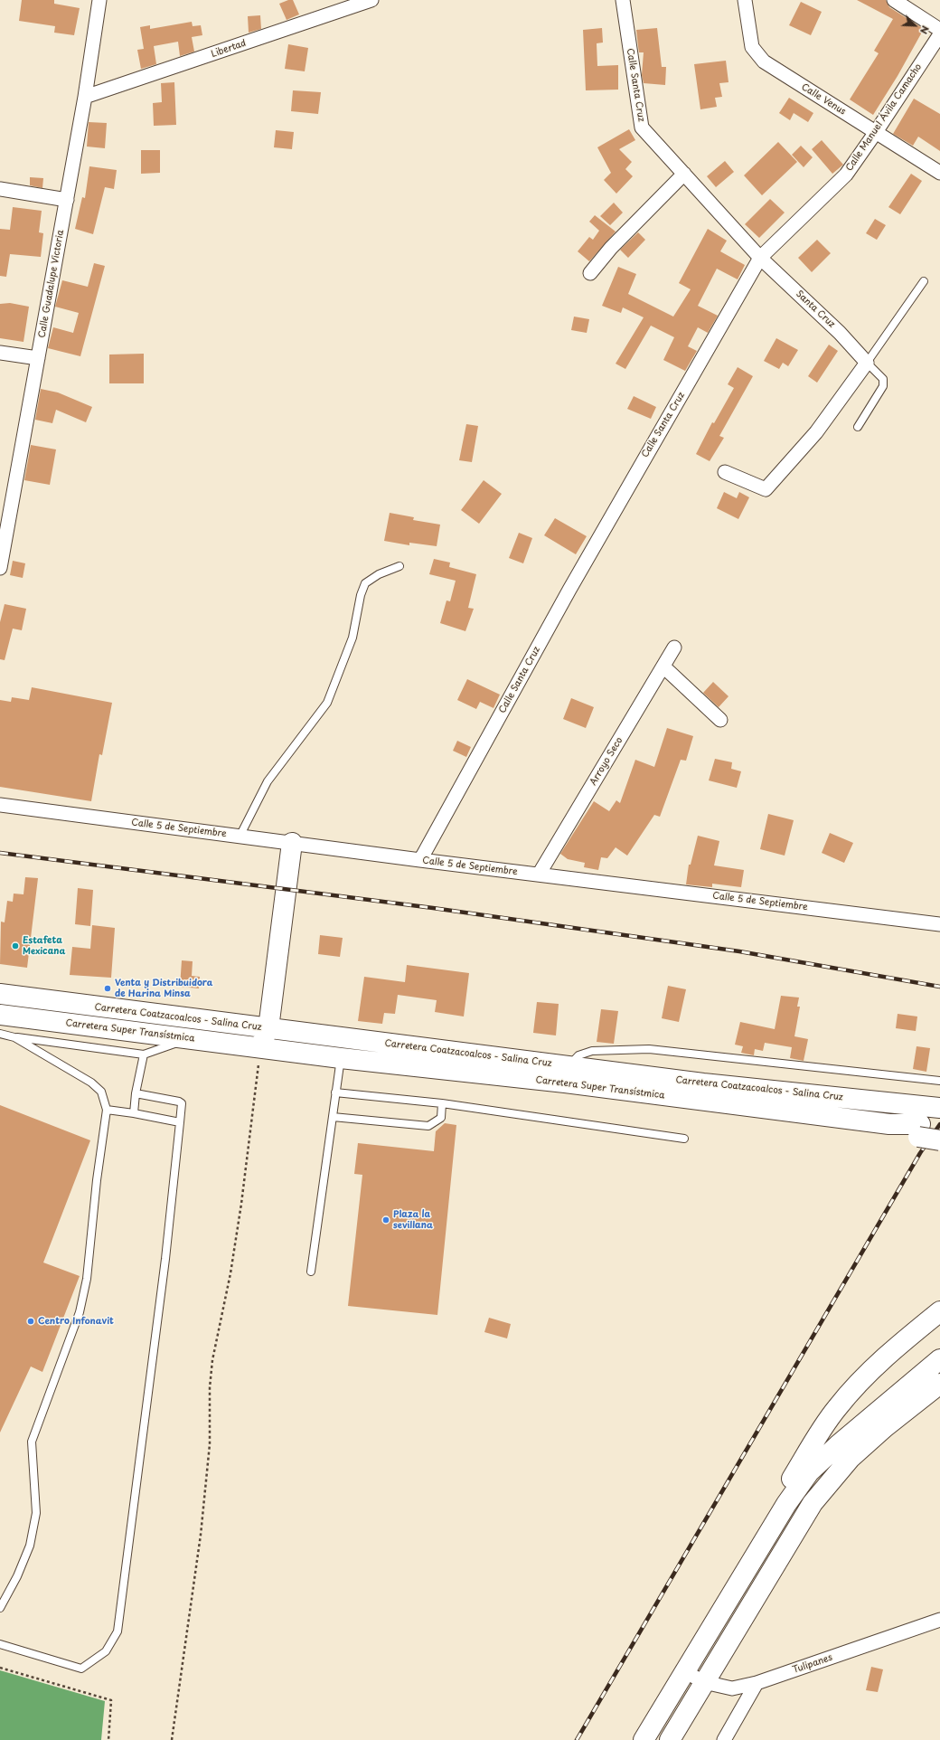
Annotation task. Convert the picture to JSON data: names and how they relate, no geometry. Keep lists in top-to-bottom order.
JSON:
{
  "streets": {
    "main road": ["Carretera Coatzacoalcos - Salina Cruz", "Carretera Super Transístmica"],
    "street": [
      "Libertad",
      "Calle Santa Cruz",
      "Calle Venus",
      "Calle Manuel Ávila Camacho",
      "Calle Guadalupe Victoria",
      "Santa Cruz",
      "Arroyo Seco",
      "Calle 5 de Septiembre",
      "Tulipanes"
    ]
  },
  "crossings": [
    ["Libertad", "Calle Guadalupe Victoria"],
    ["Calle Santa Cruz", "Calle Manuel Ávila Camacho"],
    ["Calle Santa Cruz", "Santa Cruz"],
    ["Calle Santa Cruz", "Calle 5 de Septiembre"],
    ["Calle Venus", "Calle Manuel Ávila Camacho"],
    ["Calle Manuel Ávila Camacho", "Santa Cruz"],
    ["Arroyo Seco", "Calle 5 de Septiembre"],
    ["Carretera Coatzacoalcos - Salina Cruz", "Carretera Super Transístmica"]
  ],
  "places": [
    "Estafeta Mexicana",
    "Venta y Distribuidora de Harina Minsa",
    "Plaza la sevillana",
    "Centro Infonavit"
  ],
  "north": "bottom right"
}
